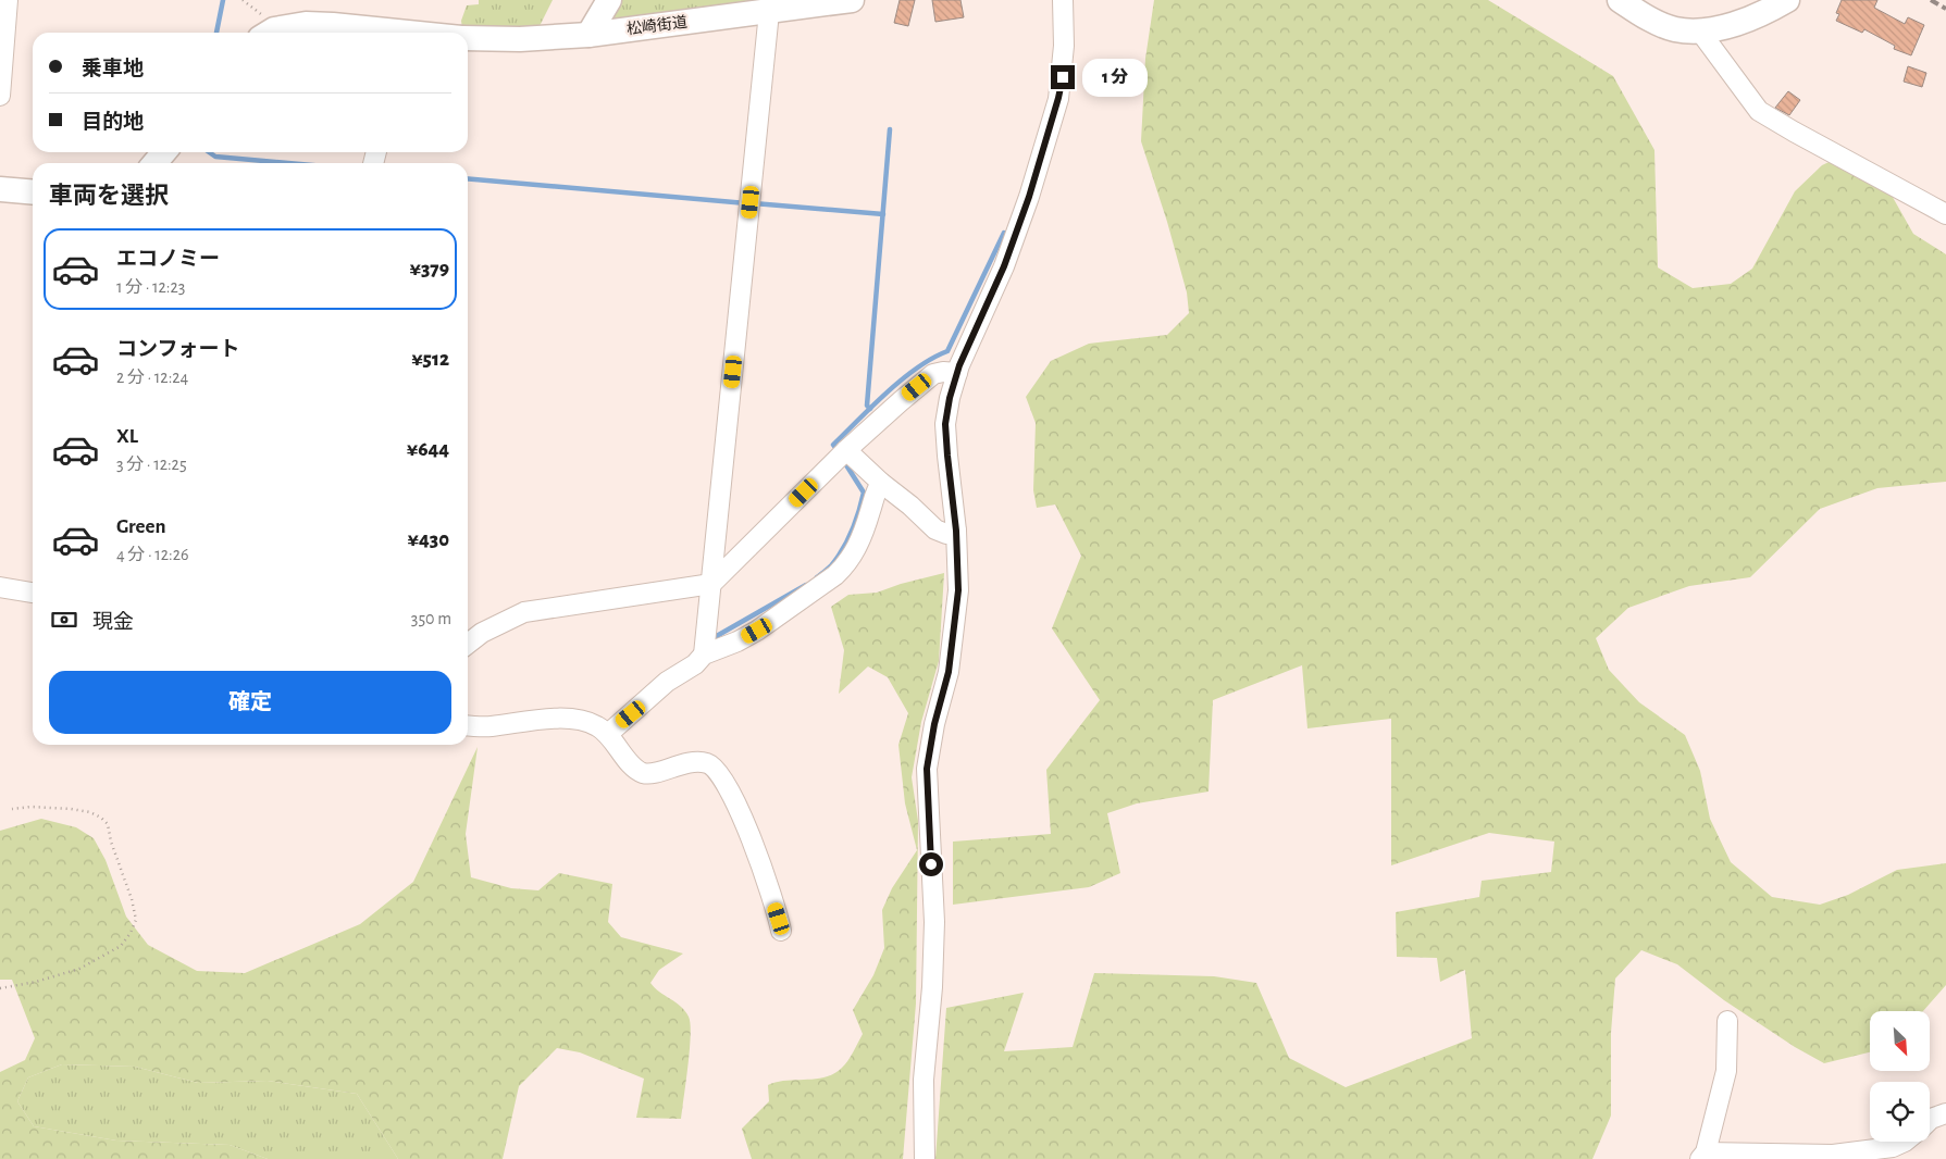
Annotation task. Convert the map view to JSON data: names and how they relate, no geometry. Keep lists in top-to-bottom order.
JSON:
{
  "streets": {
    "main road": ["松崎街道"]
  },
  "north": "bottom right",
  "page": {
    "banner": ["乗車地", "目的地"],
    "bubble": "1 分",
    "heading": "車両を選択",
    "list": [
      {
        "name": "エコノミー",
        "note": "1 分 · 12:23",
        "value": "¥379"
      },
      {
        "name": "コンフォート",
        "note": "2 分 · 12:24",
        "value": "¥512"
      },
      {
        "name": "XL",
        "note": "3 分 · 12:25",
        "value": "¥644"
      },
      {
        "name": "Green",
        "note": "4 分 · 12:26",
        "value": "¥430"
      }
    ],
    "pay": ["現金", "350 m"],
    "buttons": "確定"
  }
}
